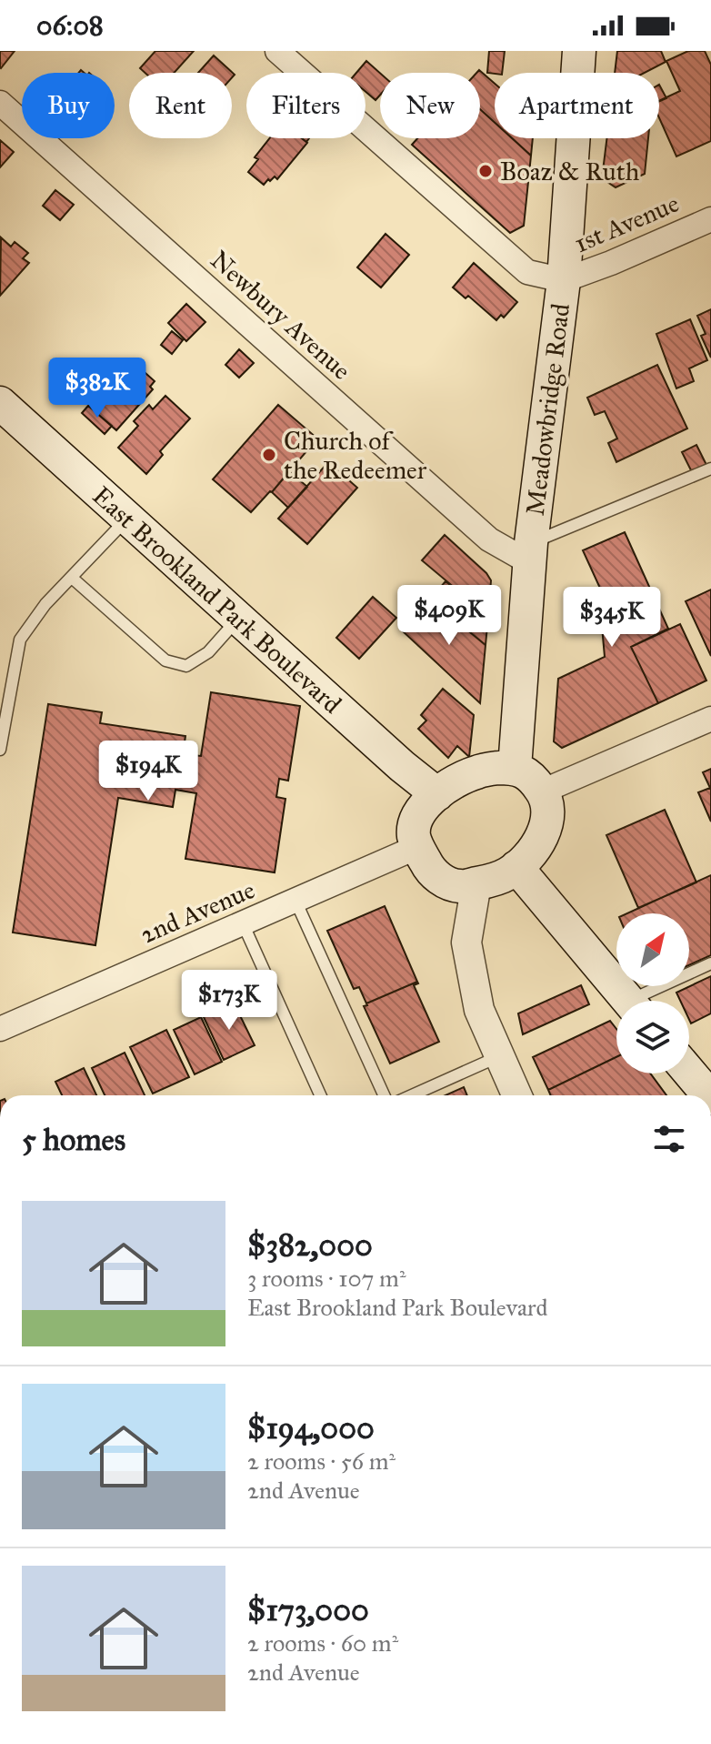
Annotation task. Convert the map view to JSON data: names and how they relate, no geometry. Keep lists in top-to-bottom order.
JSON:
{
  "streets": {
    "main road": ["Meadowbridge Road", "East Brookland Park Boulevard"],
    "street": ["1st Avenue", "Newbury Avenue", "2nd Avenue"]
  },
  "crossings": [
    ["1st Avenue", "Meadowbridge Road"],
    ["Newbury Avenue", "Meadowbridge Road"],
    ["Meadowbridge Road", "East Brookland Park Boulevard"],
    ["Meadowbridge Road", "2nd Avenue"],
    ["East Brookland Park Boulevard", "2nd Avenue"]
  ],
  "places": ["Boaz & Ruth", "Church of the Redeemer"],
  "north": "top right",
  "page": {
    "status": "06:08",
    "chip": [
      "Buy",
      "Rent",
      "Filters",
      "New",
      "Apartment"
    ],
    "price": [
      "$382K",
      "$409K",
      "$345K",
      "$194K",
      "$173K"
    ],
    "heading": "5 homes",
    "list": [
      {
        "name": "$382,000",
        "note": "3 rooms · 107 m² · East Brookland Park Boulevard"
      },
      {
        "name": "$194,000",
        "note": "2 rooms · 56 m² · 2nd Avenue"
      },
      {
        "name": "$173,000",
        "note": "2 rooms · 60 m² · 2nd Avenue"
      }
    ]
  }
}
